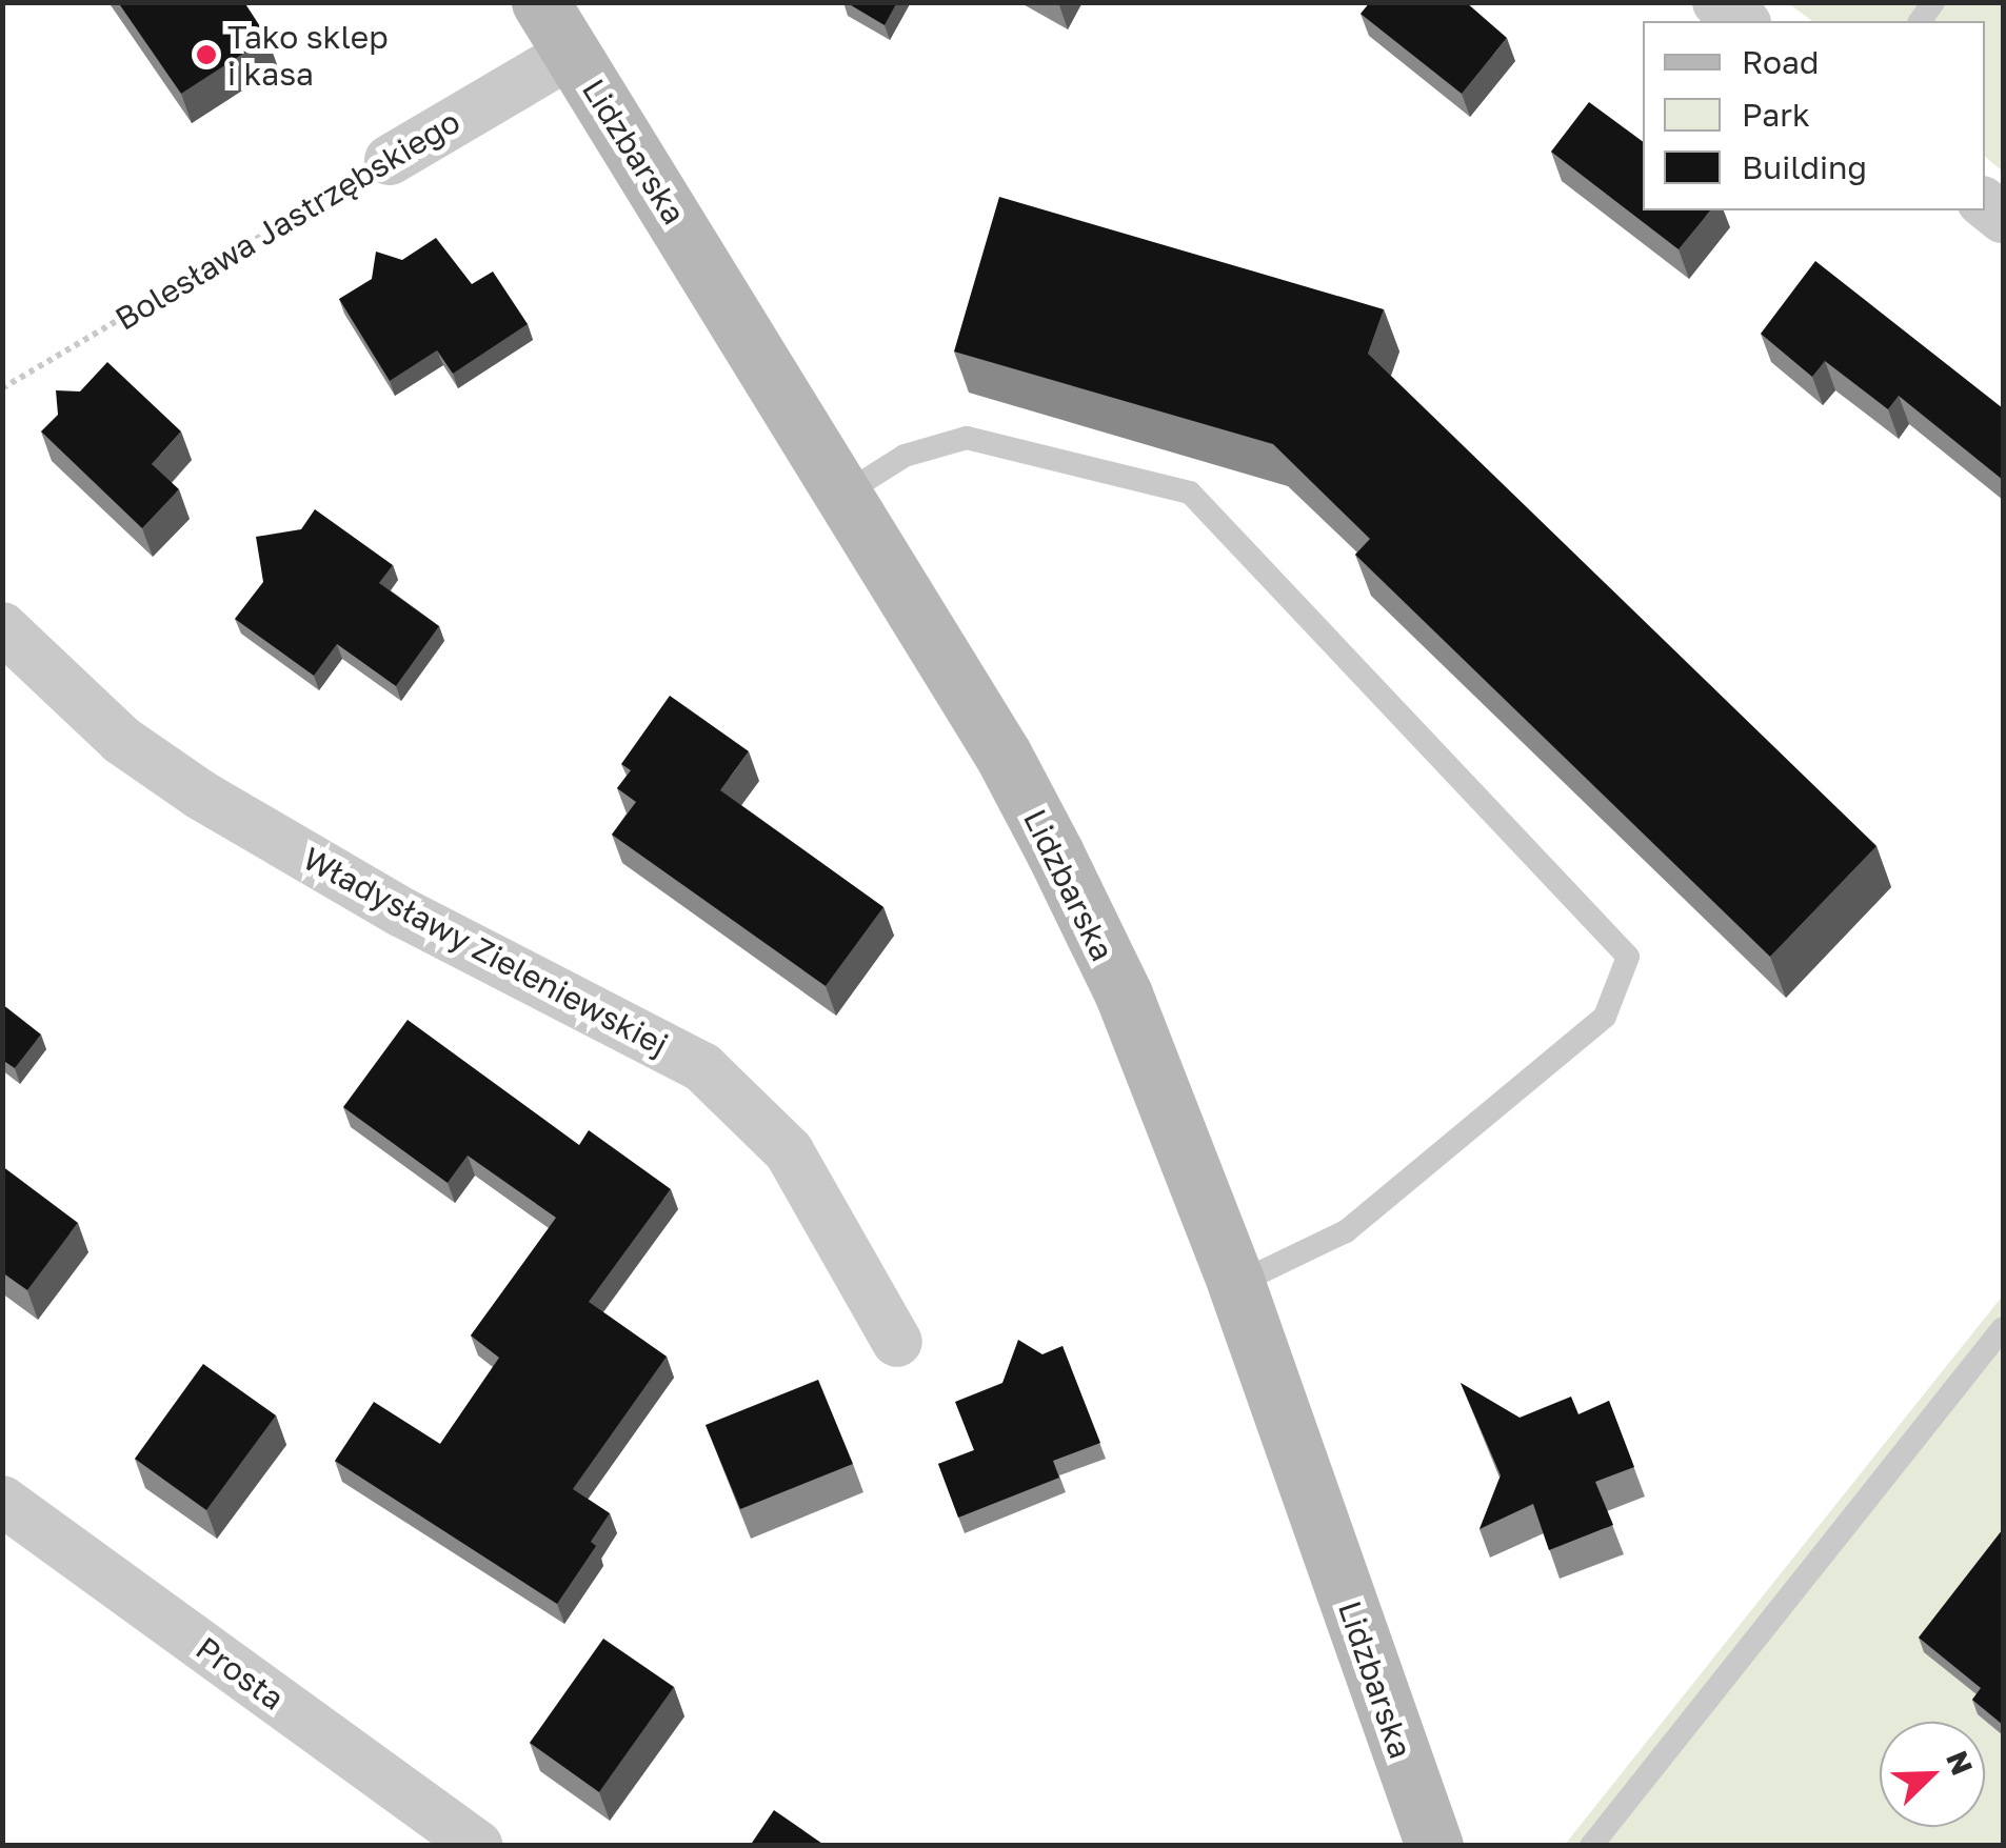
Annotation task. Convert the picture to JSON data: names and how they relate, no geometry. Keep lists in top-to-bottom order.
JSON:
{
  "streets": {
    "main road": ["Lidzbarska"],
    "street": ["Bolesława Jastrzębskiego", "Władysławy Zieleniewskiej", "Prosta"]
  },
  "crossings": [
    ["Lidzbarska", "Bolesława Jastrzębskiego"]
  ],
  "places": ["Tako sklep i kasa"],
  "legend": ["Road", "Park", "Building"],
  "north": "top right"
}
